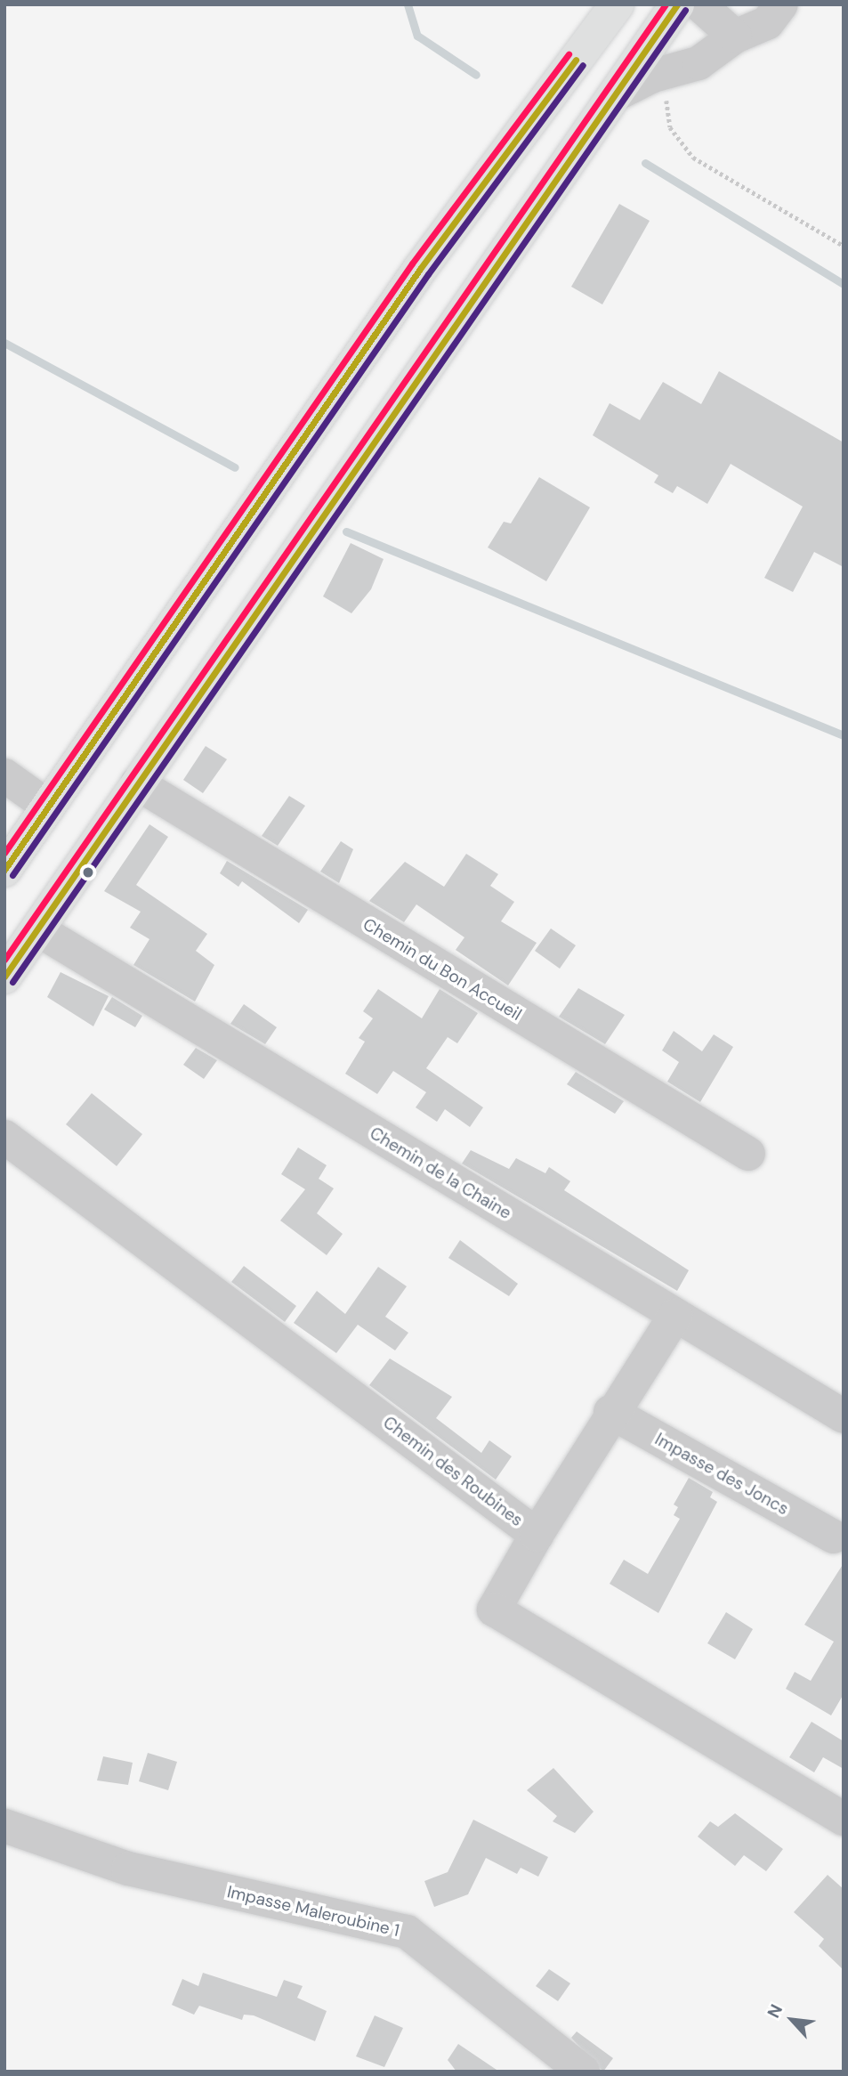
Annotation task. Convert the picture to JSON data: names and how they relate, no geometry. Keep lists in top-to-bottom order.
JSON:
{
  "streets": {
    "street": [
      "Chemin du Bon Accueil",
      "Chemin de la Chaine",
      "Chemin des Roubines",
      "Impasse des Joncs",
      "Impasse Maleroubine 1"
    ]
  },
  "north": "top left"
}
